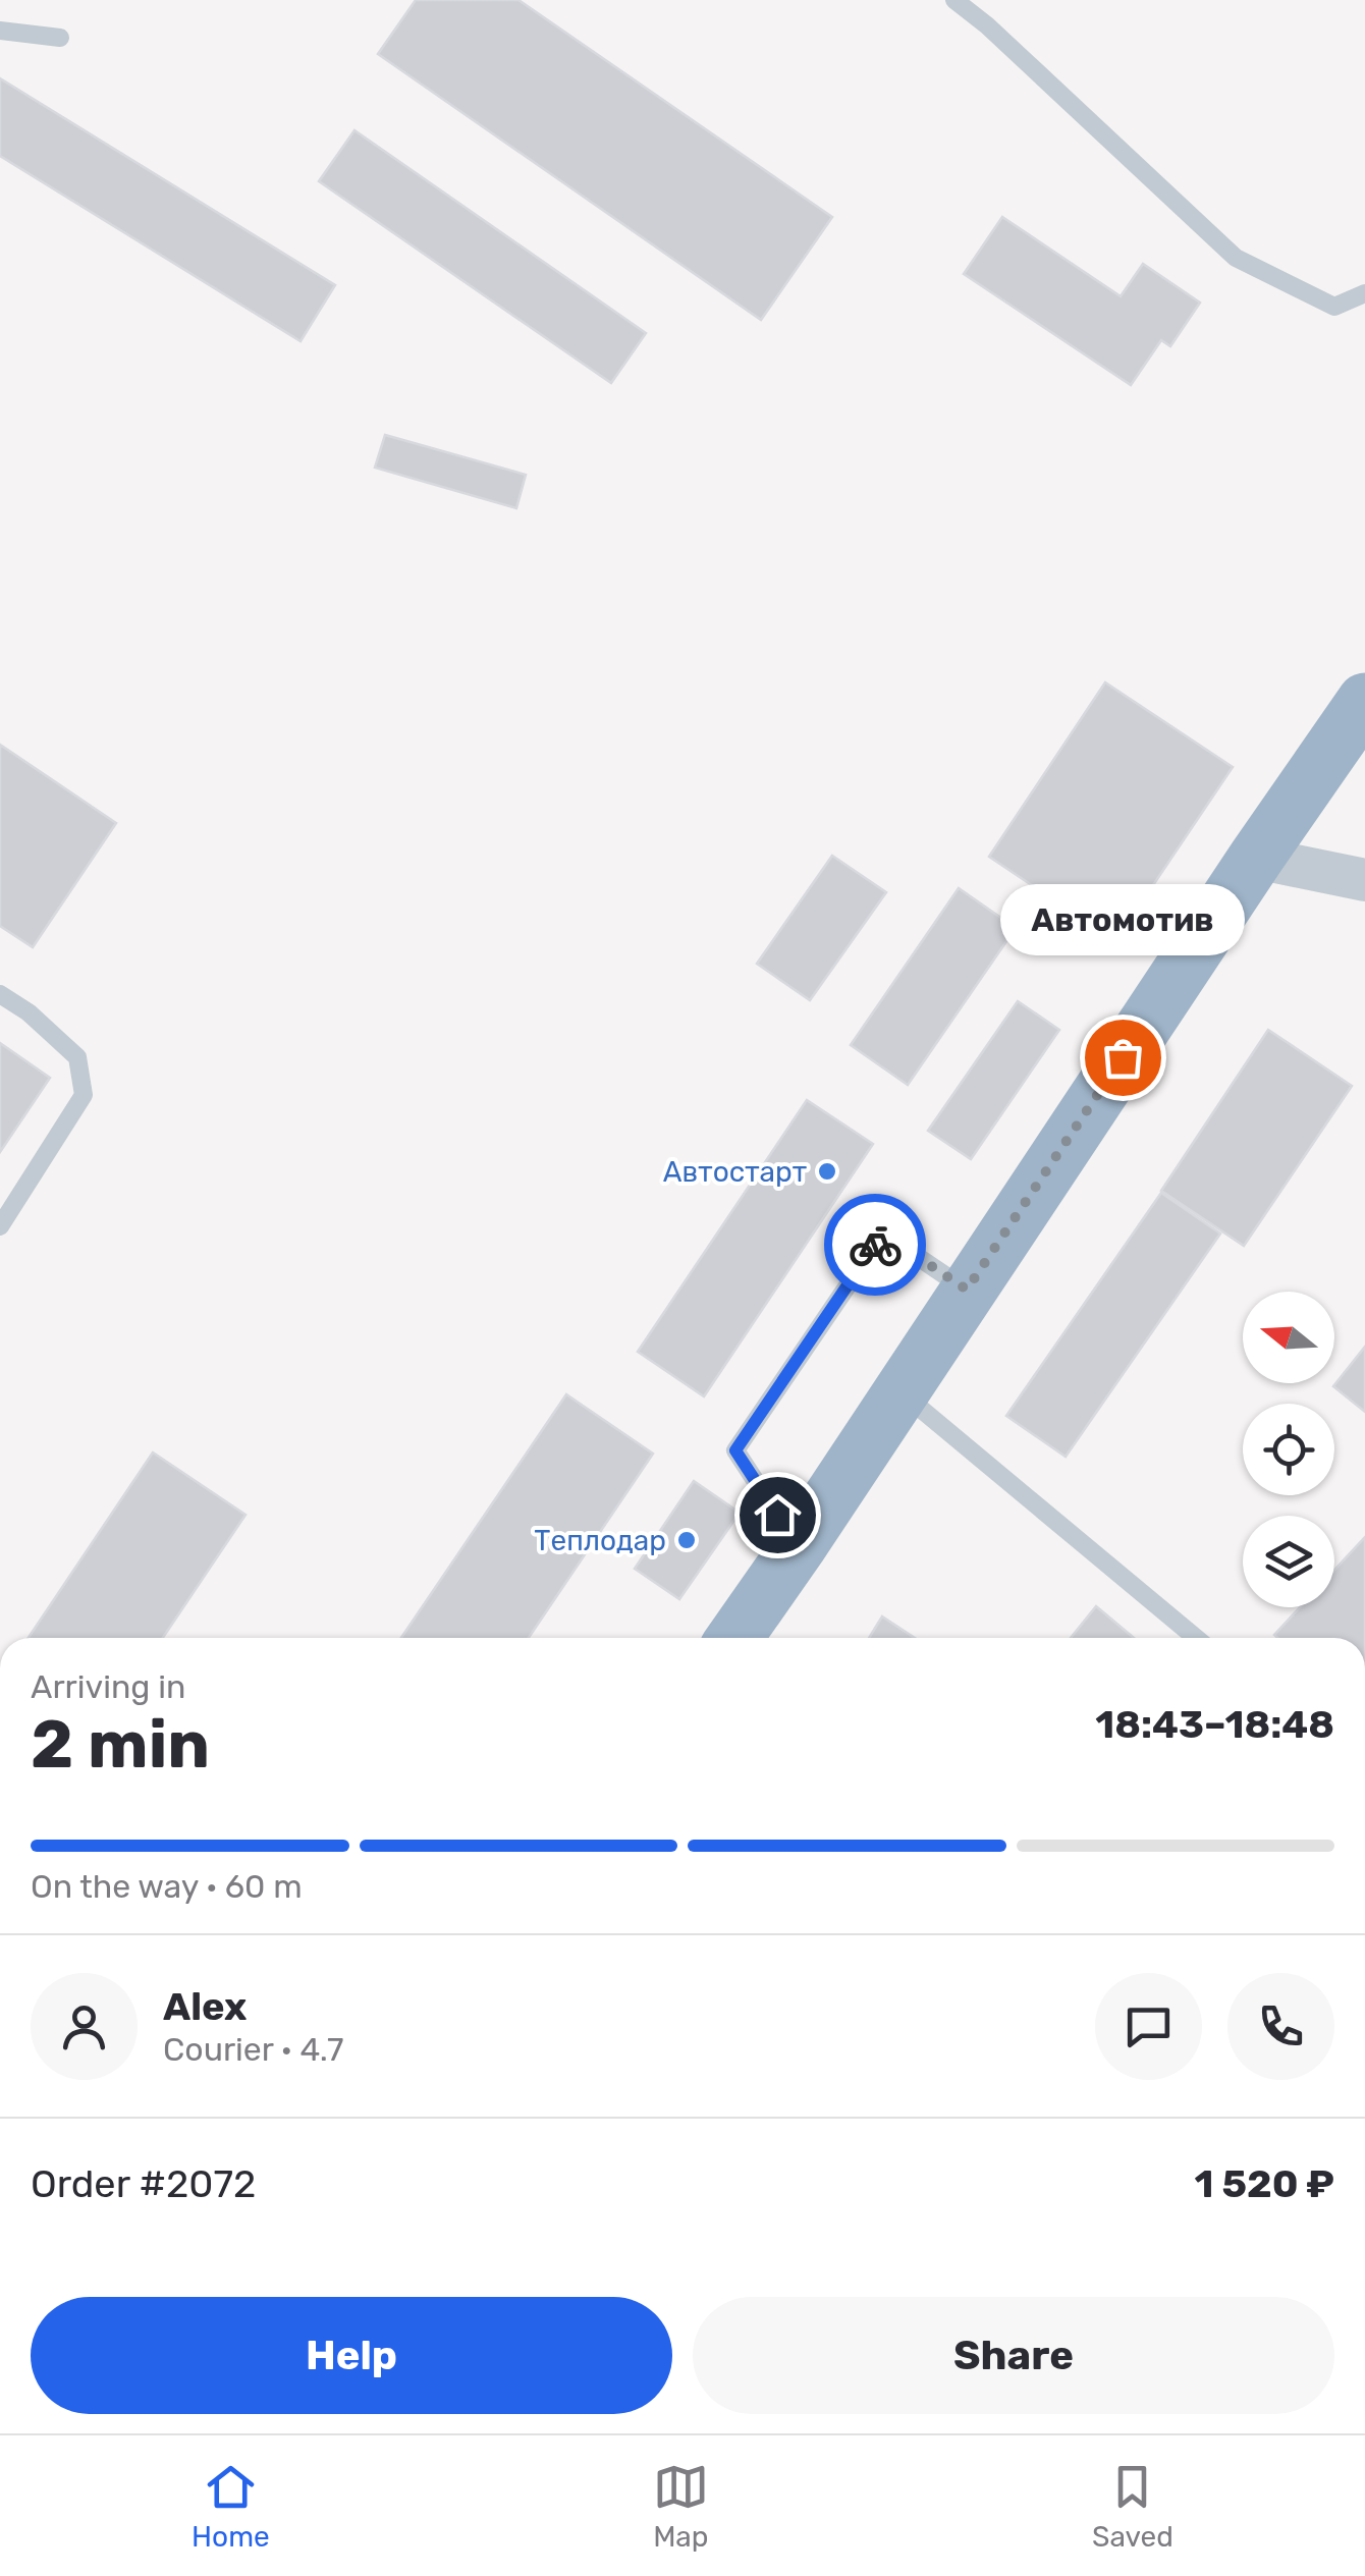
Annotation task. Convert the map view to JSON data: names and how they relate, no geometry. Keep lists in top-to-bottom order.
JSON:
{
  "places": ["Автомотив", "Автостарт", "Теплодар"],
  "north": "left",
  "page": {
    "bubble": "Автомотив",
    "heading": ["2 min", "Arriving in", "18:43–18:48"],
    "panel": [
      "Alex",
      "Courier · 4.7",
      "Order #2072",
      "1 520 ₽"
    ],
    "bar": "On the way · 60 m",
    "buttons": ["Help", "Share"],
    "tabs": ["Home", "Map", "Saved"]
  }
}
